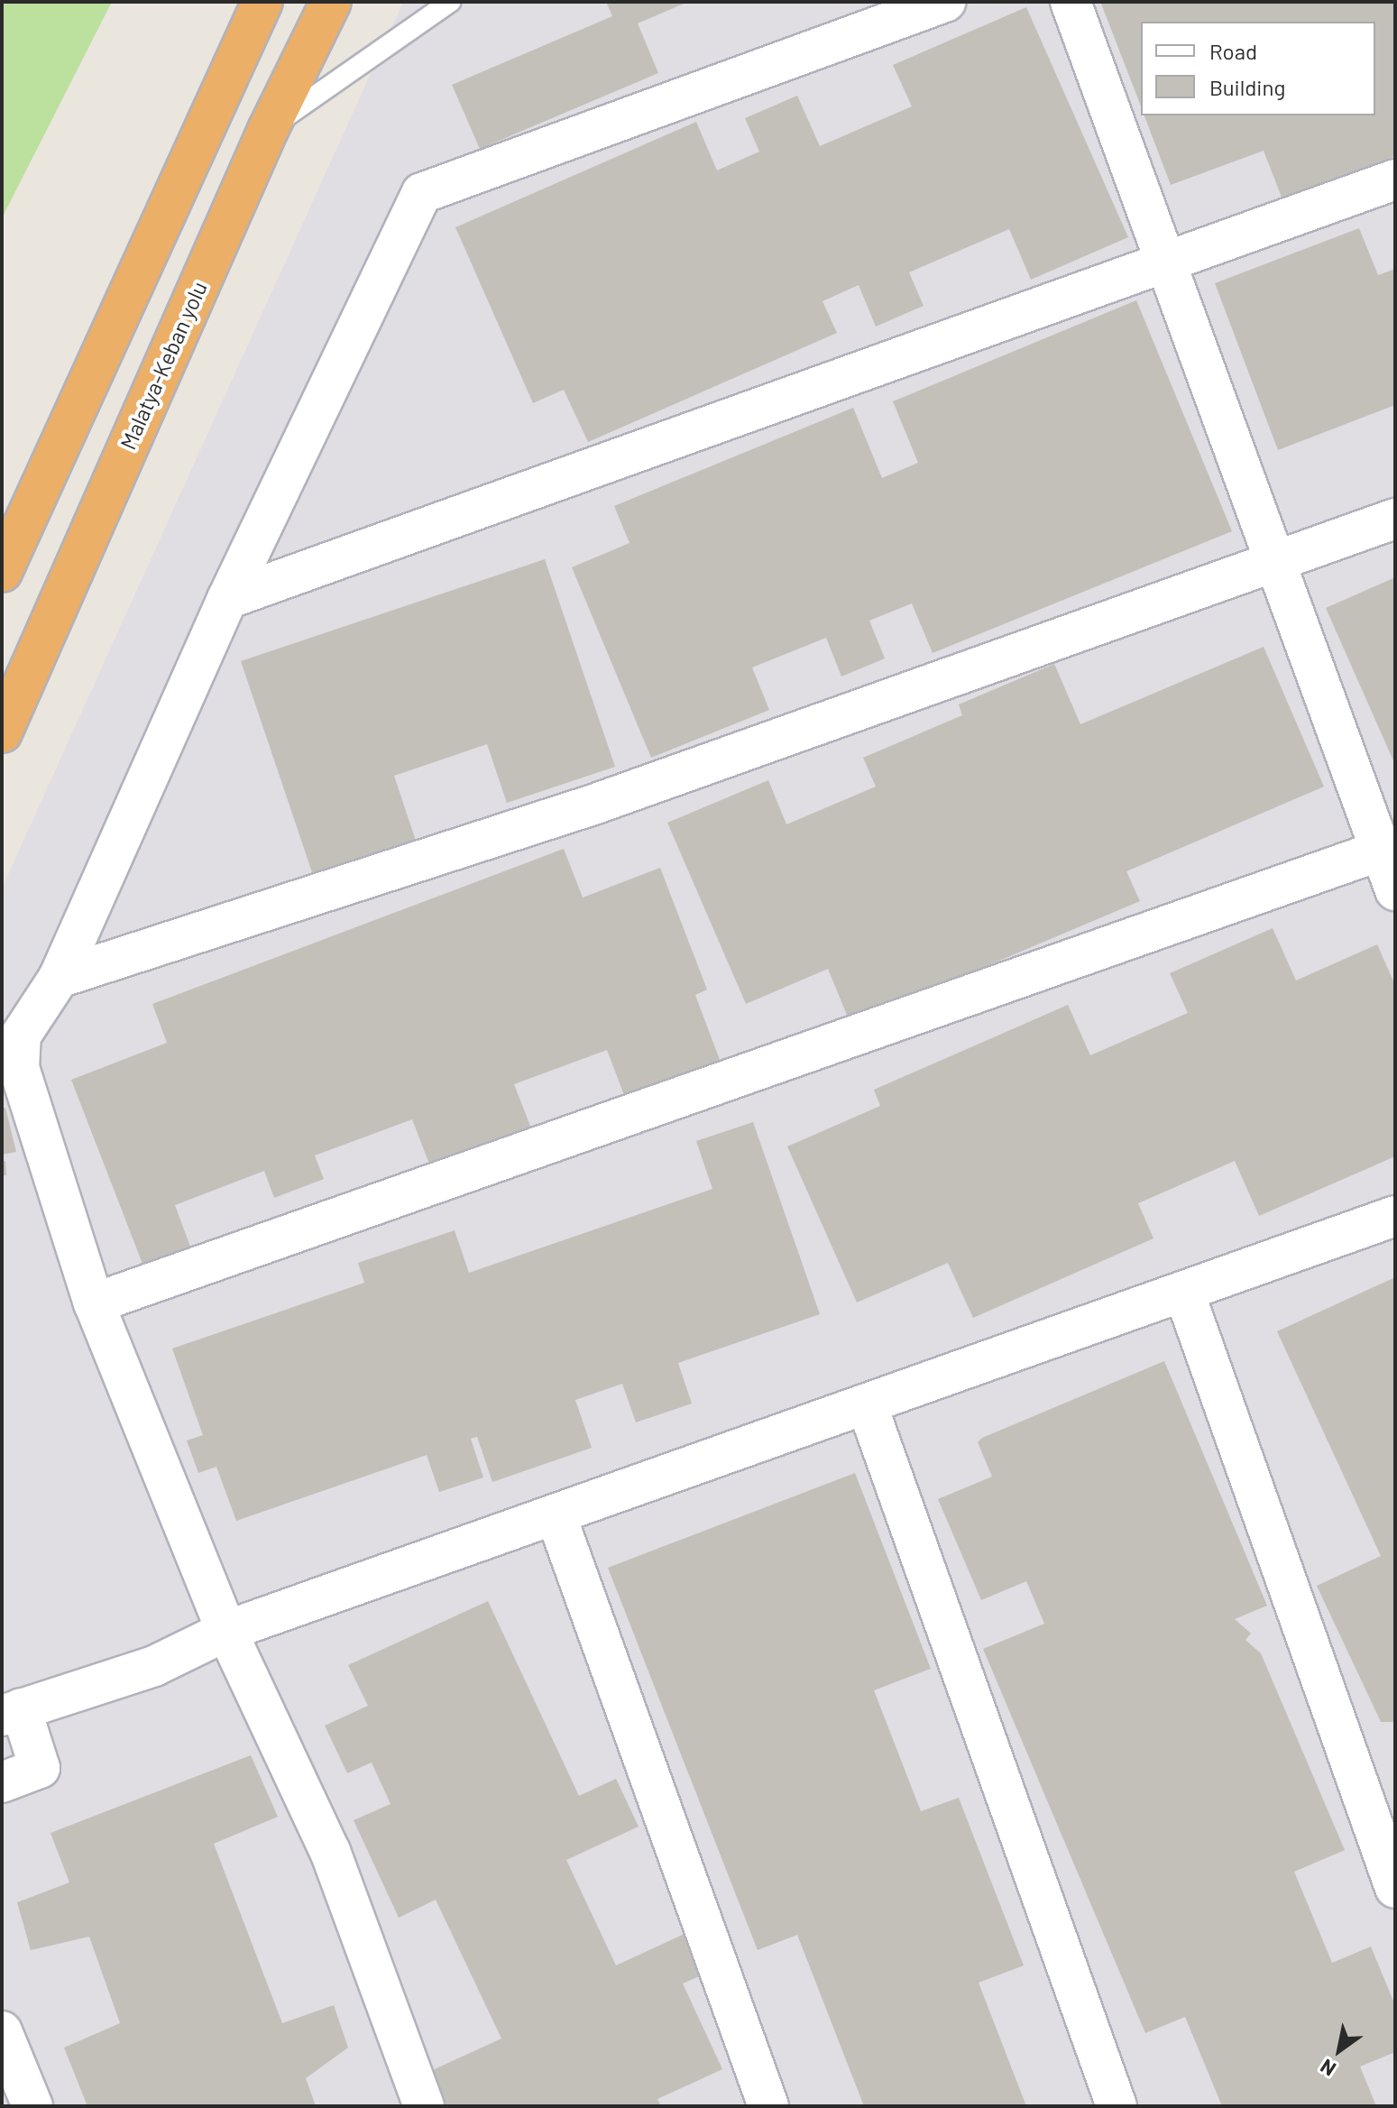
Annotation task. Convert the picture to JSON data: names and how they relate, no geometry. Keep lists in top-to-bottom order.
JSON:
{
  "streets": {
    "highway": ["Malatya-Keban yolu"]
  },
  "legend": ["Road", "Building"],
  "north": "bottom left"
}
